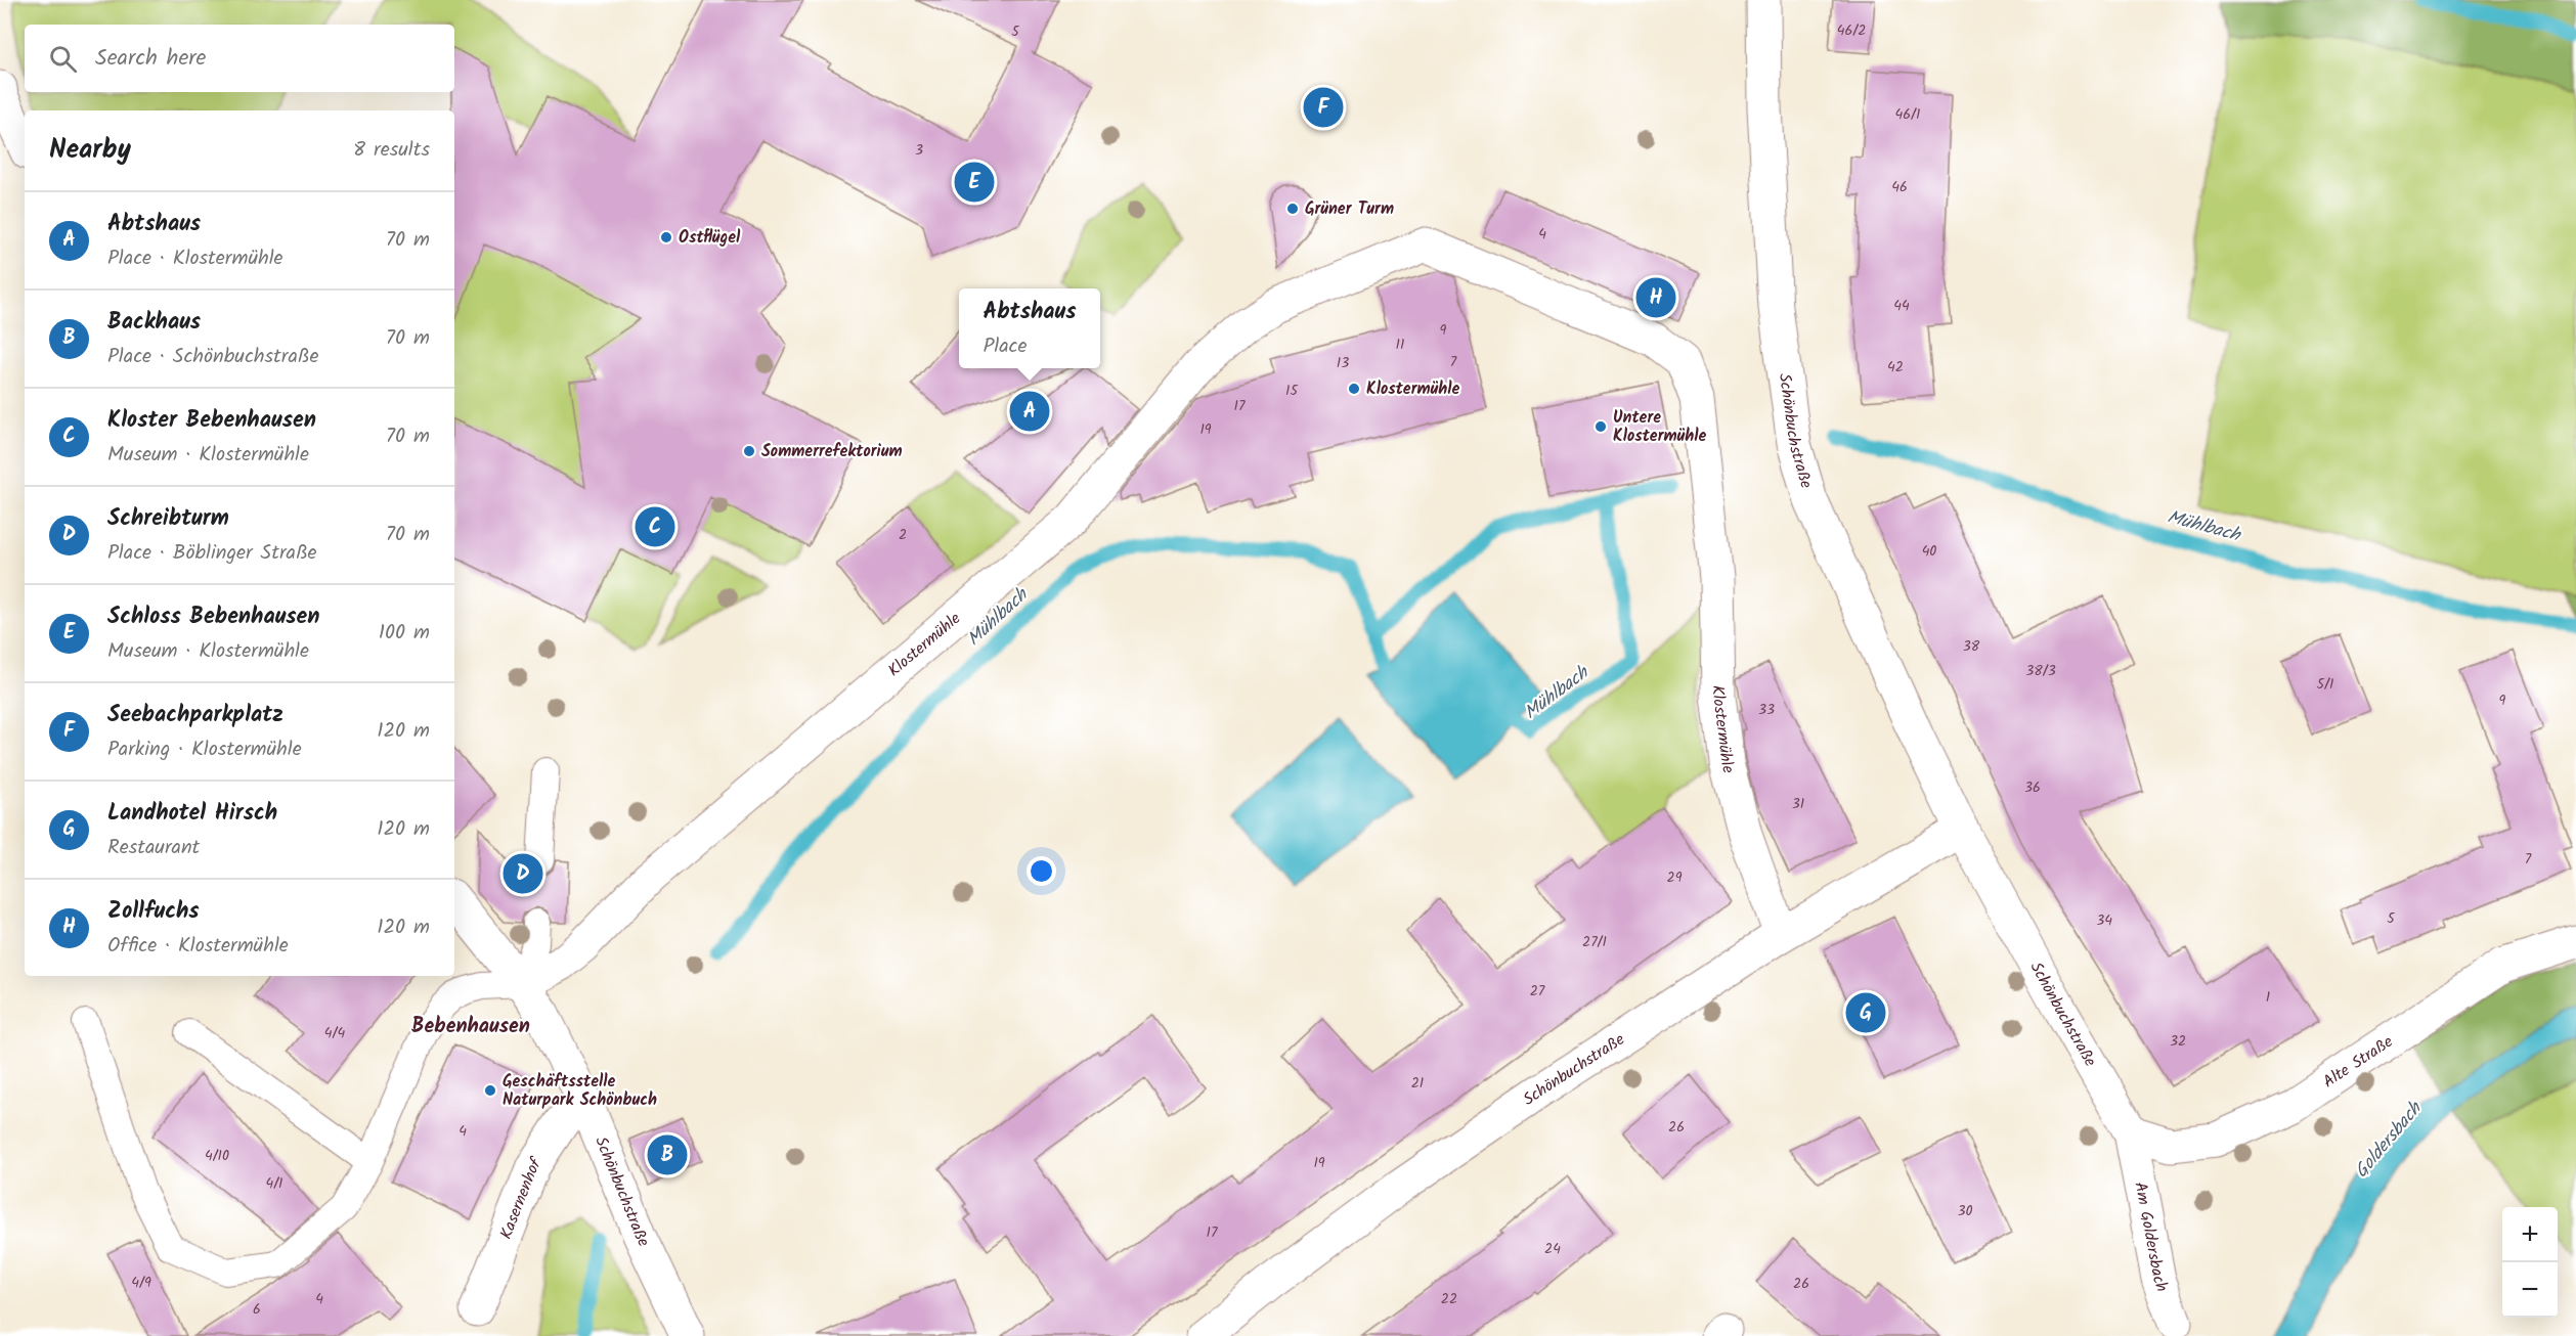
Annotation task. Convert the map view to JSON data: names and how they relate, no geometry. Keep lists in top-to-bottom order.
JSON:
{
  "streets": {
    "street": [
      "Schönbuchstraße",
      "Klostermühle",
      "Alte Straße",
      "Kasernenhof",
      "Am Goldersbach"
    ]
  },
  "crossings": [
    ["Schönbuchstraße", "Klostermühle"],
    ["Schönbuchstraße", "Alte Straße"],
    ["Schönbuchstraße", "Kasernenhof"],
    ["Schönbuchstraße", "Am Goldersbach"],
    ["Alte Straße", "Am Goldersbach"]
  ],
  "districts": ["Bebenhausen"],
  "water": ["Mühlbach", "Goldersbach"],
  "places": [
    "Grüner Turm",
    "Ostflügel",
    "Klostermühle",
    "Untere Klostermühle",
    "Sommerrefektorium",
    "Geschäftsstelle Naturpark Schönbuch"
  ],
  "house_numbers": [
    "46/2",
    "5",
    "46/1",
    "3",
    "46",
    "4",
    "44",
    "9",
    "11",
    "7",
    "13",
    "42",
    "15",
    "17",
    "19",
    "2",
    "40",
    "38",
    "38/3",
    "5/1",
    "9",
    "33",
    "36",
    "31",
    "7",
    "29",
    "5",
    "34",
    "27/1",
    "27",
    "1",
    "4/4",
    "32",
    "21",
    "26",
    "4",
    "4/10",
    "19",
    "4/1",
    "30",
    "17",
    "24",
    "4/9",
    "26",
    "4",
    "22",
    "6"
  ],
  "page": {
    "search": "Search here",
    "pins": [
      "F",
      "E",
      "H",
      "A",
      "C",
      "D",
      "G",
      "B"
    ],
    "heading": ["Nearby", "8 results"],
    "list": [
      {
        "mark": "A",
        "name": "Abtshaus",
        "note": "Place · Klostermühle",
        "value": "70 m"
      },
      {
        "mark": "B",
        "name": "Backhaus",
        "note": "Place · Schönbuchstraße",
        "value": "70 m"
      },
      {
        "mark": "C",
        "name": "Kloster Bebenhausen",
        "note": "Museum · Klostermühle",
        "value": "70 m"
      },
      {
        "mark": "D",
        "name": "Schreibturm",
        "note": "Place · Böblinger Straße",
        "value": "70 m"
      },
      {
        "mark": "E",
        "name": "Schloss Bebenhausen",
        "note": "Museum · Klostermühle",
        "value": "100 m"
      },
      {
        "mark": "F",
        "name": "Seebachparkplatz",
        "note": "Parking · Klostermühle",
        "value": "120 m"
      },
      {
        "mark": "G",
        "name": "Landhotel Hirsch",
        "note": "Restaurant",
        "value": "120 m"
      },
      {
        "mark": "H",
        "name": "Zollfuchs",
        "note": "Office · Klostermühle",
        "value": "120 m"
      }
    ],
    "popup": ["Abtshaus", "Place"],
    "map_buttons": ["+", "−"]
  }
}
